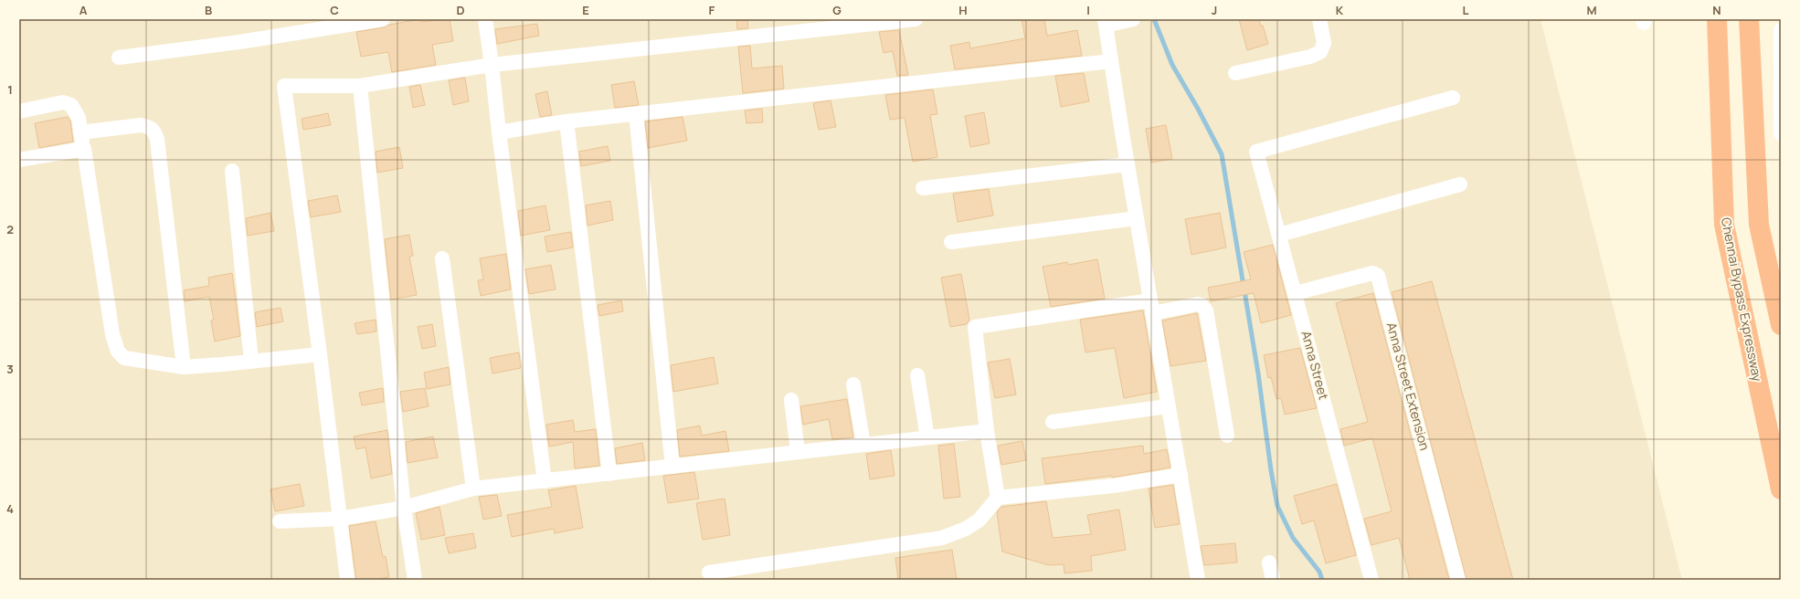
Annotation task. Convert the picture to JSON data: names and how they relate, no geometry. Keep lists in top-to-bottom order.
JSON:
{
  "streets": {
    "highway": ["Chennai Bypass Expressway"],
    "street": ["Anna Street", "Anna Street Extension"]
  },
  "crossings": [
    ["Anna Street", "Anna Street Extension"]
  ],
  "grid": {
    "columns": [
      "A",
      "B",
      "C",
      "D",
      "E",
      "F",
      "G",
      "H",
      "I",
      "J",
      "K",
      "L",
      "M",
      "N"
    ],
    "rows": [
      "1",
      "2",
      "3",
      "4"
    ]
  }
}
